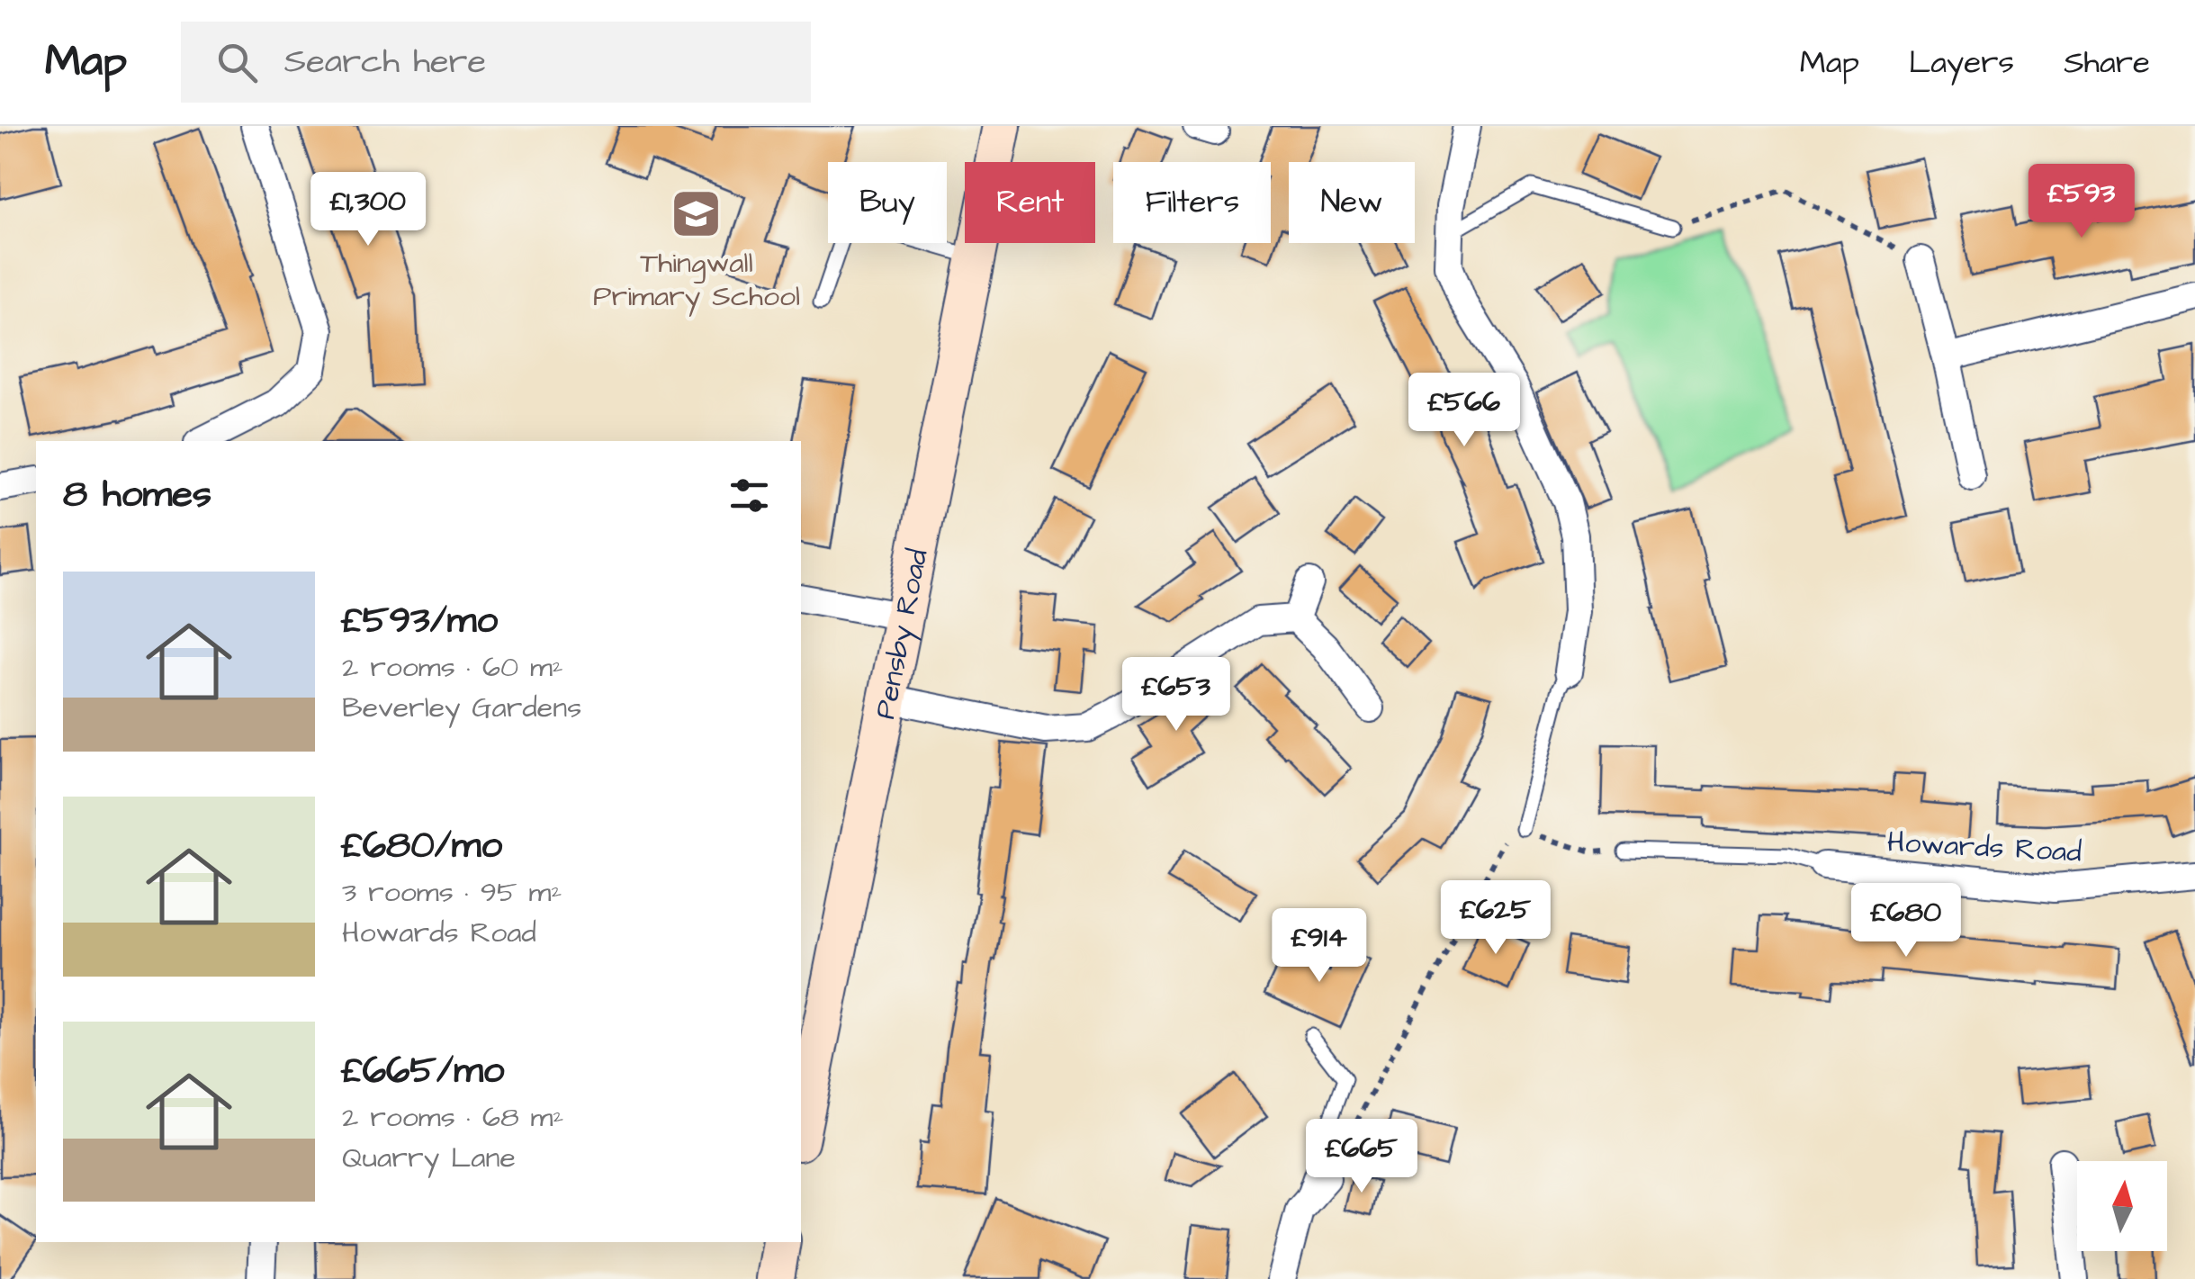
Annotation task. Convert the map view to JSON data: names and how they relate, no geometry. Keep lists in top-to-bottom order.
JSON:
{
  "streets": {
    "main road": ["Pensby Road"],
    "street": ["Howards Road"]
  },
  "places": {
    "school or university": ["Thingwall Primary School"]
  },
  "north": "top",
  "page": {
    "header": "Map",
    "search": "Search here",
    "nav": ["Map", "Layers", "Share"],
    "chip": [
      "Buy",
      "Rent",
      "Filters",
      "New"
    ],
    "price": [
      "£593",
      "£1,300",
      "£566",
      "£653",
      "£625",
      "£680",
      "£914",
      "£665"
    ],
    "heading": "8 homes",
    "list": [
      {
        "name": "£593/mo",
        "note": "2 rooms · 60 m² · Beverley Gardens"
      },
      {
        "name": "£680/mo",
        "note": "3 rooms · 95 m² · Howards Road"
      },
      {
        "name": "£665/mo",
        "note": "2 rooms · 68 m² · Quarry Lane"
      }
    ]
  }
}
